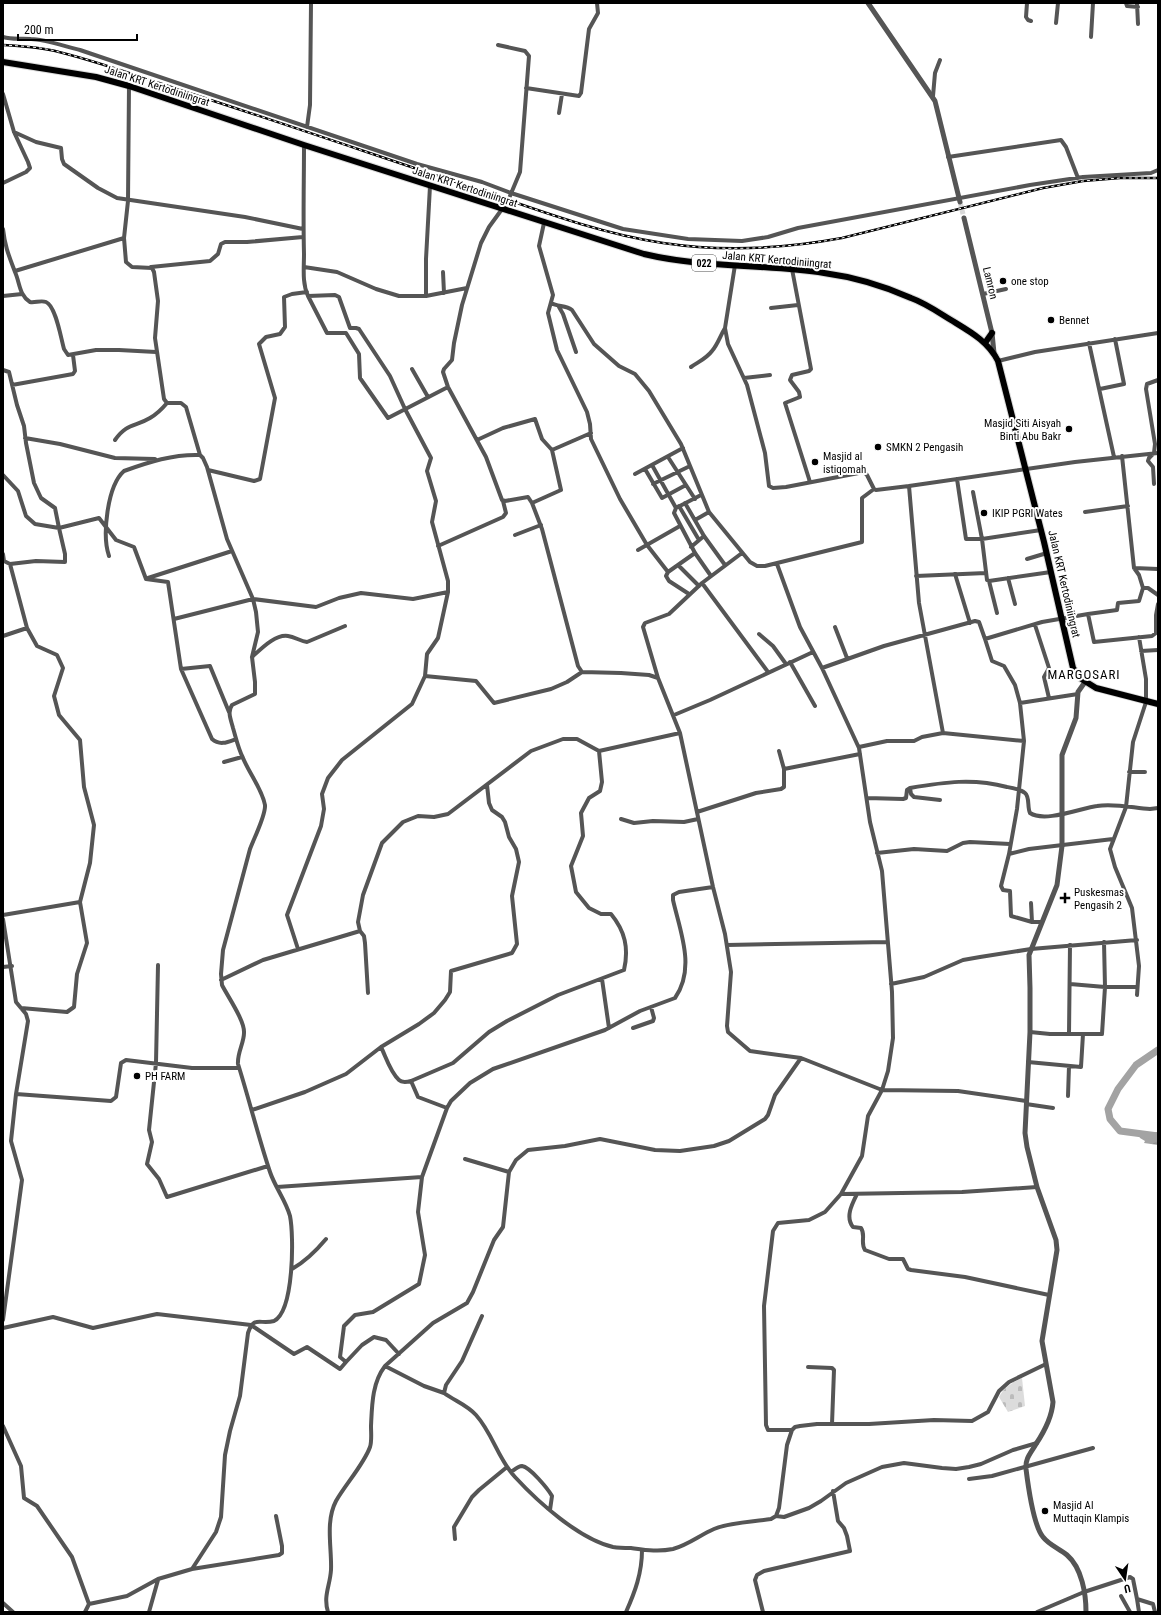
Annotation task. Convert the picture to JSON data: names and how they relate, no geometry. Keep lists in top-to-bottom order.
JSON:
{
  "streets": {
    "main road": ["Jalan KRT Kertodiniingrat", "022"],
    "street": ["Lamron"]
  },
  "crossings": [
    ["Jalan KRT Kertodiniingrat", "Lamron"]
  ],
  "districts": ["MARGOSARI"],
  "places": {
    "other": [
      "one stop",
      "Bennet",
      "Masjid Siti Aisyah Binti Abu Bakr",
      "SMKN 2 Pengasih",
      "Masjid al istiqomah",
      "IKIP PGRI Wates",
      "PH FARM",
      "Masjid Al Muttaqin Klampis"
    ],
    "health": ["Puskesmas Pengasih 2"]
  },
  "scale_bar": "200 m",
  "north": "bottom"
}
